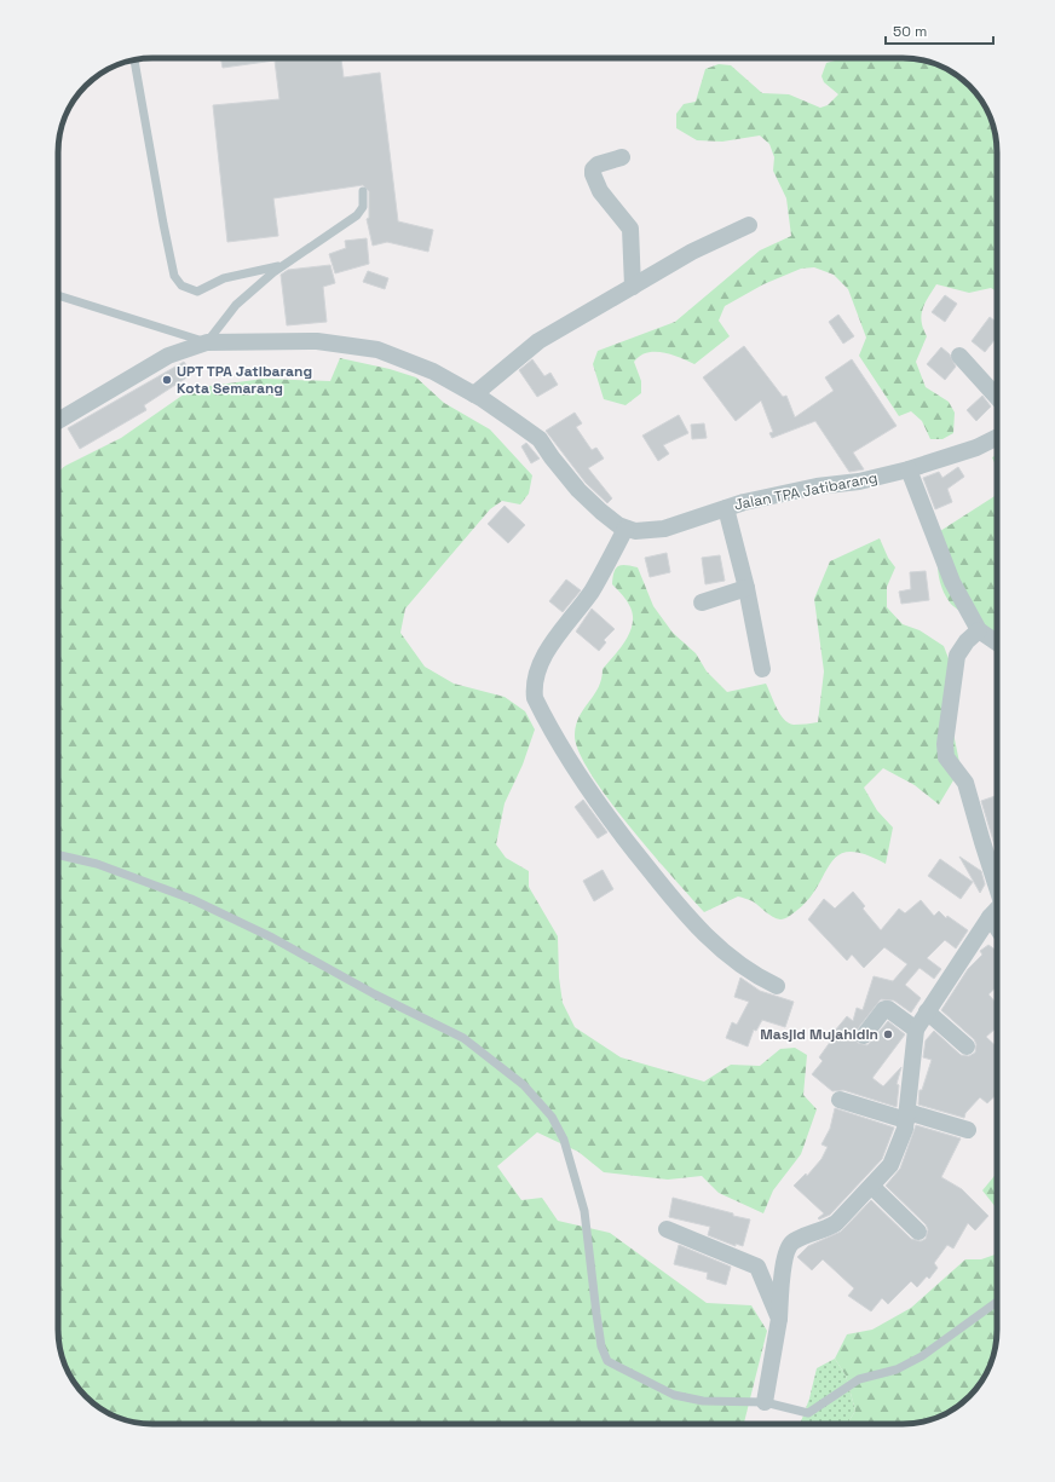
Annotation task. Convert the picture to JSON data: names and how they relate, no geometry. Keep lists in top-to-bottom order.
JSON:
{
  "streets": {
    "street": ["Jalan TPA Jatibarang"]
  },
  "places": ["UPT TPA Jatibarang Kota Semarang", "Masjid Mujahidin"],
  "scale_bar": "50 m"
}
